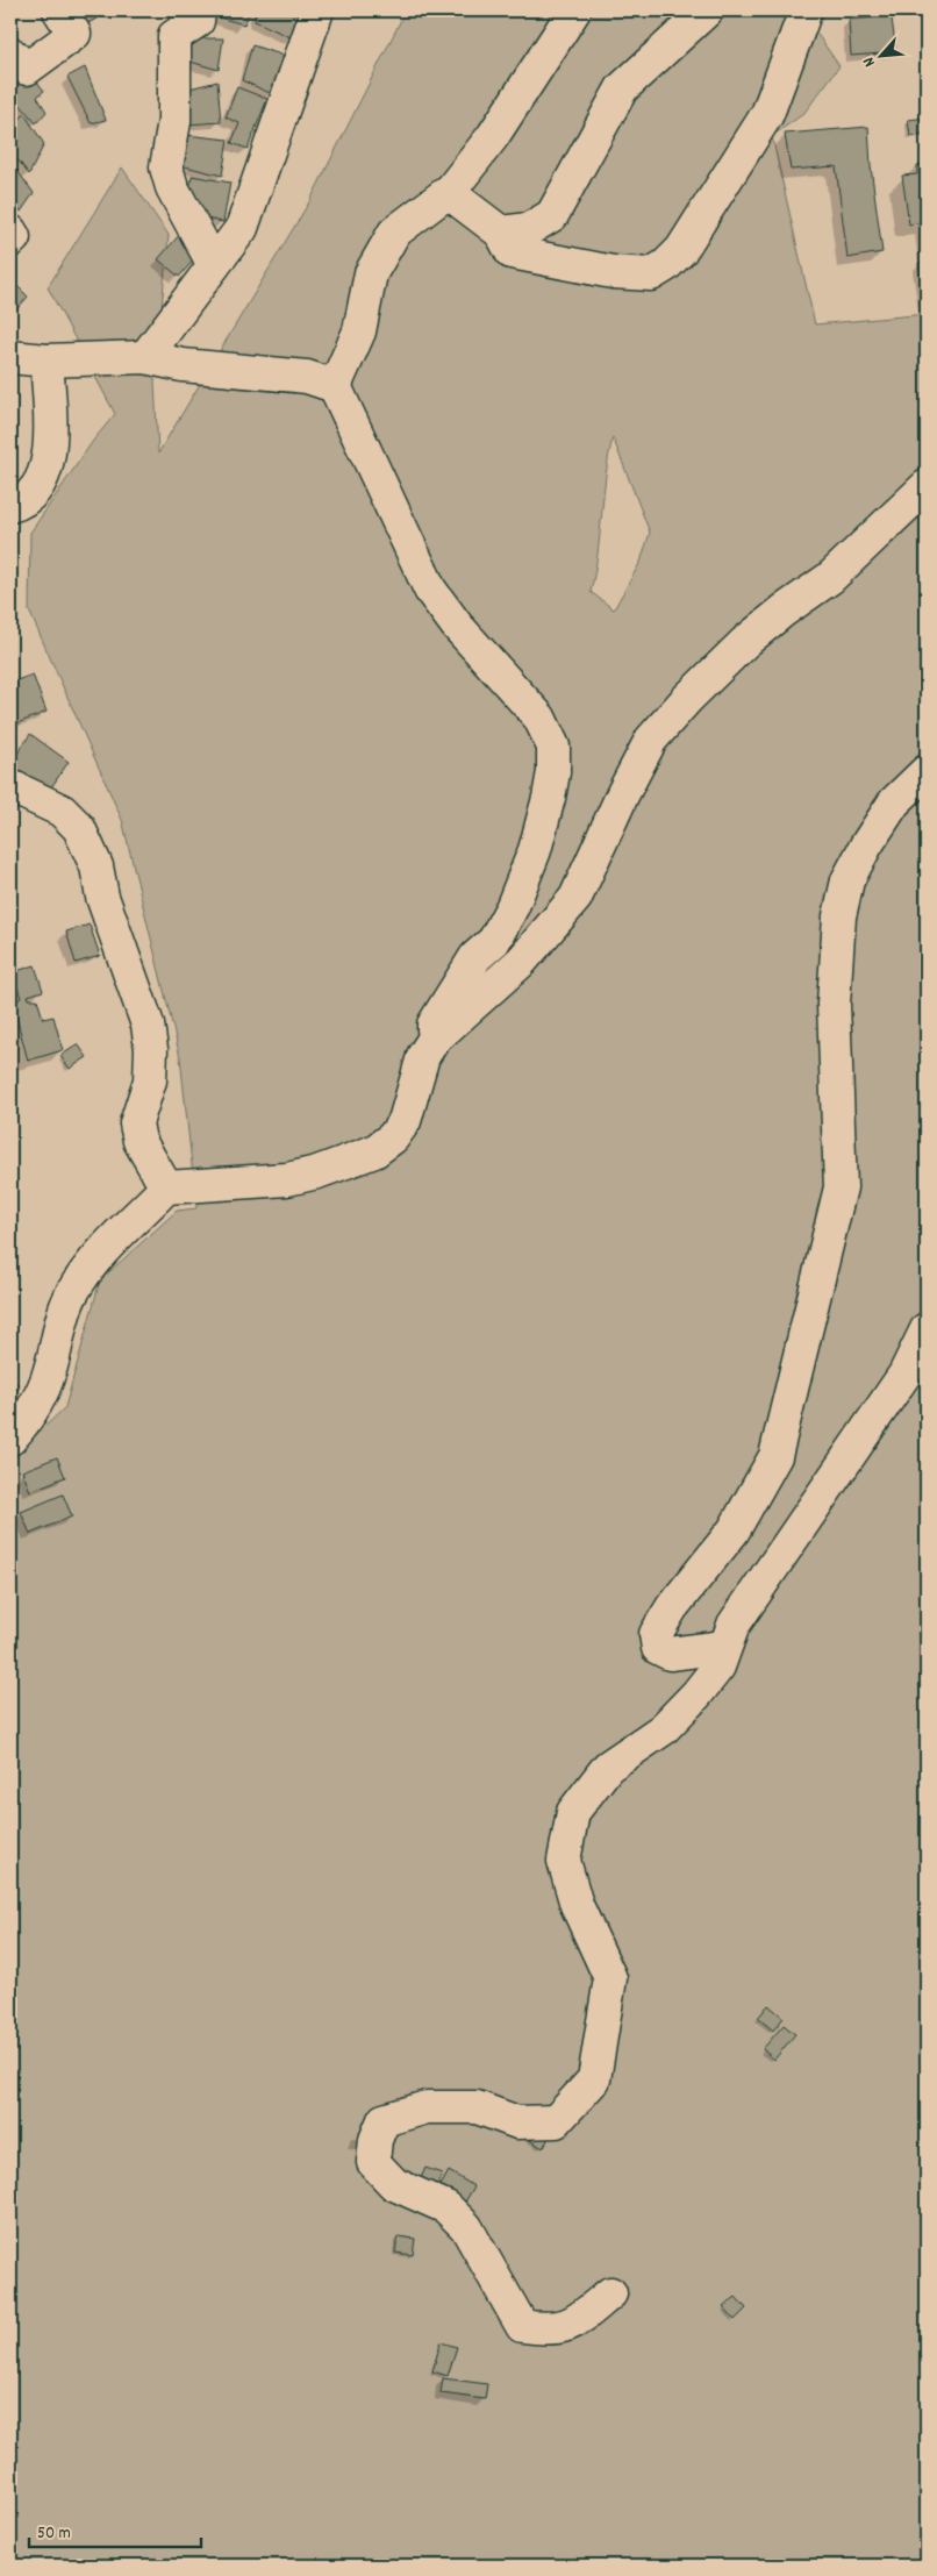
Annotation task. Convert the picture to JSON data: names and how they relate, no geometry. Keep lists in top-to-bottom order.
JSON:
{
  "scale_bar": "50 m",
  "north": "bottom left"
}
